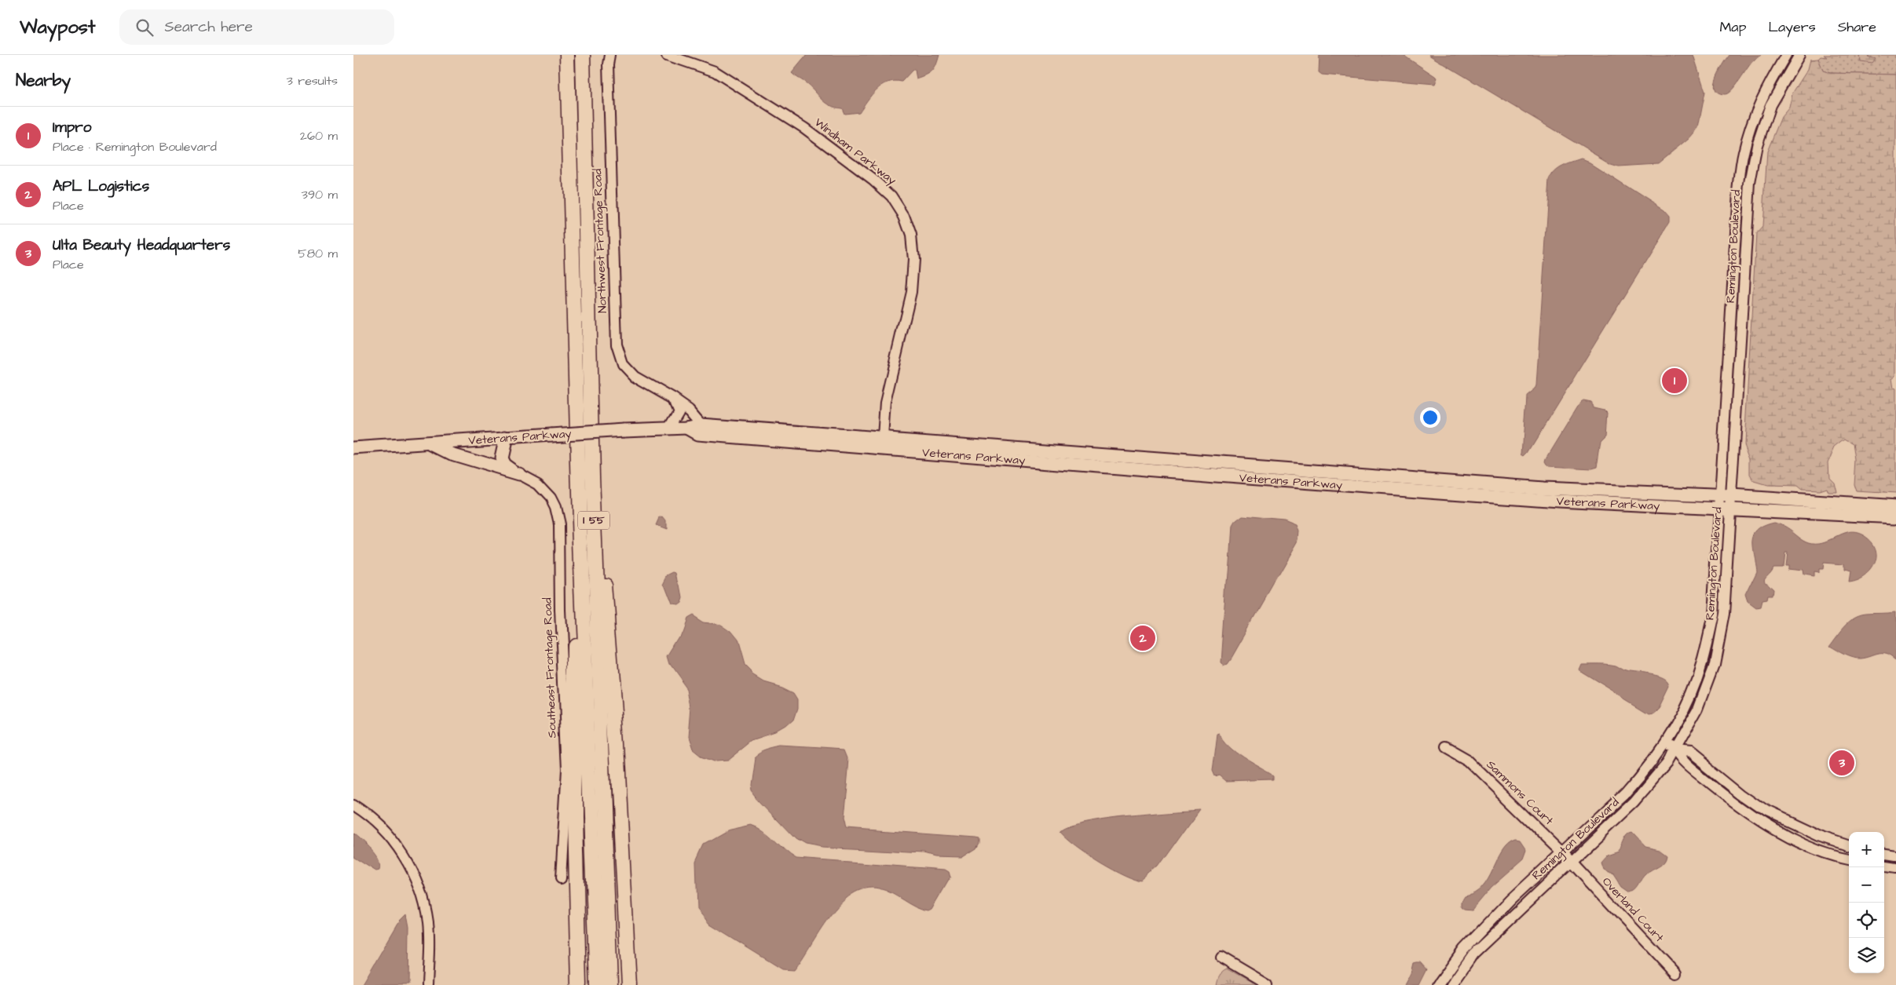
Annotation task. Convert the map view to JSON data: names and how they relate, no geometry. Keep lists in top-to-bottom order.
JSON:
{
  "streets": {
    "highway": ["I 55"],
    "main road": ["Veterans Parkway"],
    "street": [
      "Windham Parkway",
      "Northwest Frontage Road",
      "Remington Boulevard",
      "Southeast Frontage Road",
      "Sammons Court",
      "Overland Court"
    ]
  },
  "crossings": [
    ["Windham Parkway", "Veterans Parkway"],
    ["Northwest Frontage Road", "Veterans Parkway"],
    ["Remington Boulevard", "Veterans Parkway"],
    ["Remington Boulevard", "Sammons Court"],
    ["Remington Boulevard", "Overland Court"],
    ["Sammons Court", "Overland Court"]
  ],
  "page": {
    "header": "Waypost",
    "search": "Search here",
    "nav": ["Map", "Layers", "Share"],
    "heading": ["Nearby", "3 results"],
    "list": [
      {
        "mark": "1",
        "name": "Impro",
        "note": "Place · Remington Boulevard",
        "value": "260 m"
      },
      {
        "mark": "2",
        "name": "APL Logistics",
        "note": "Place",
        "value": "390 m"
      },
      {
        "mark": "3",
        "name": "Ulta Beauty Headquarters",
        "note": "Place",
        "value": "580 m"
      }
    ],
    "pins": ["1", "2", "3"],
    "map_buttons": ["+", "−"]
  }
}
